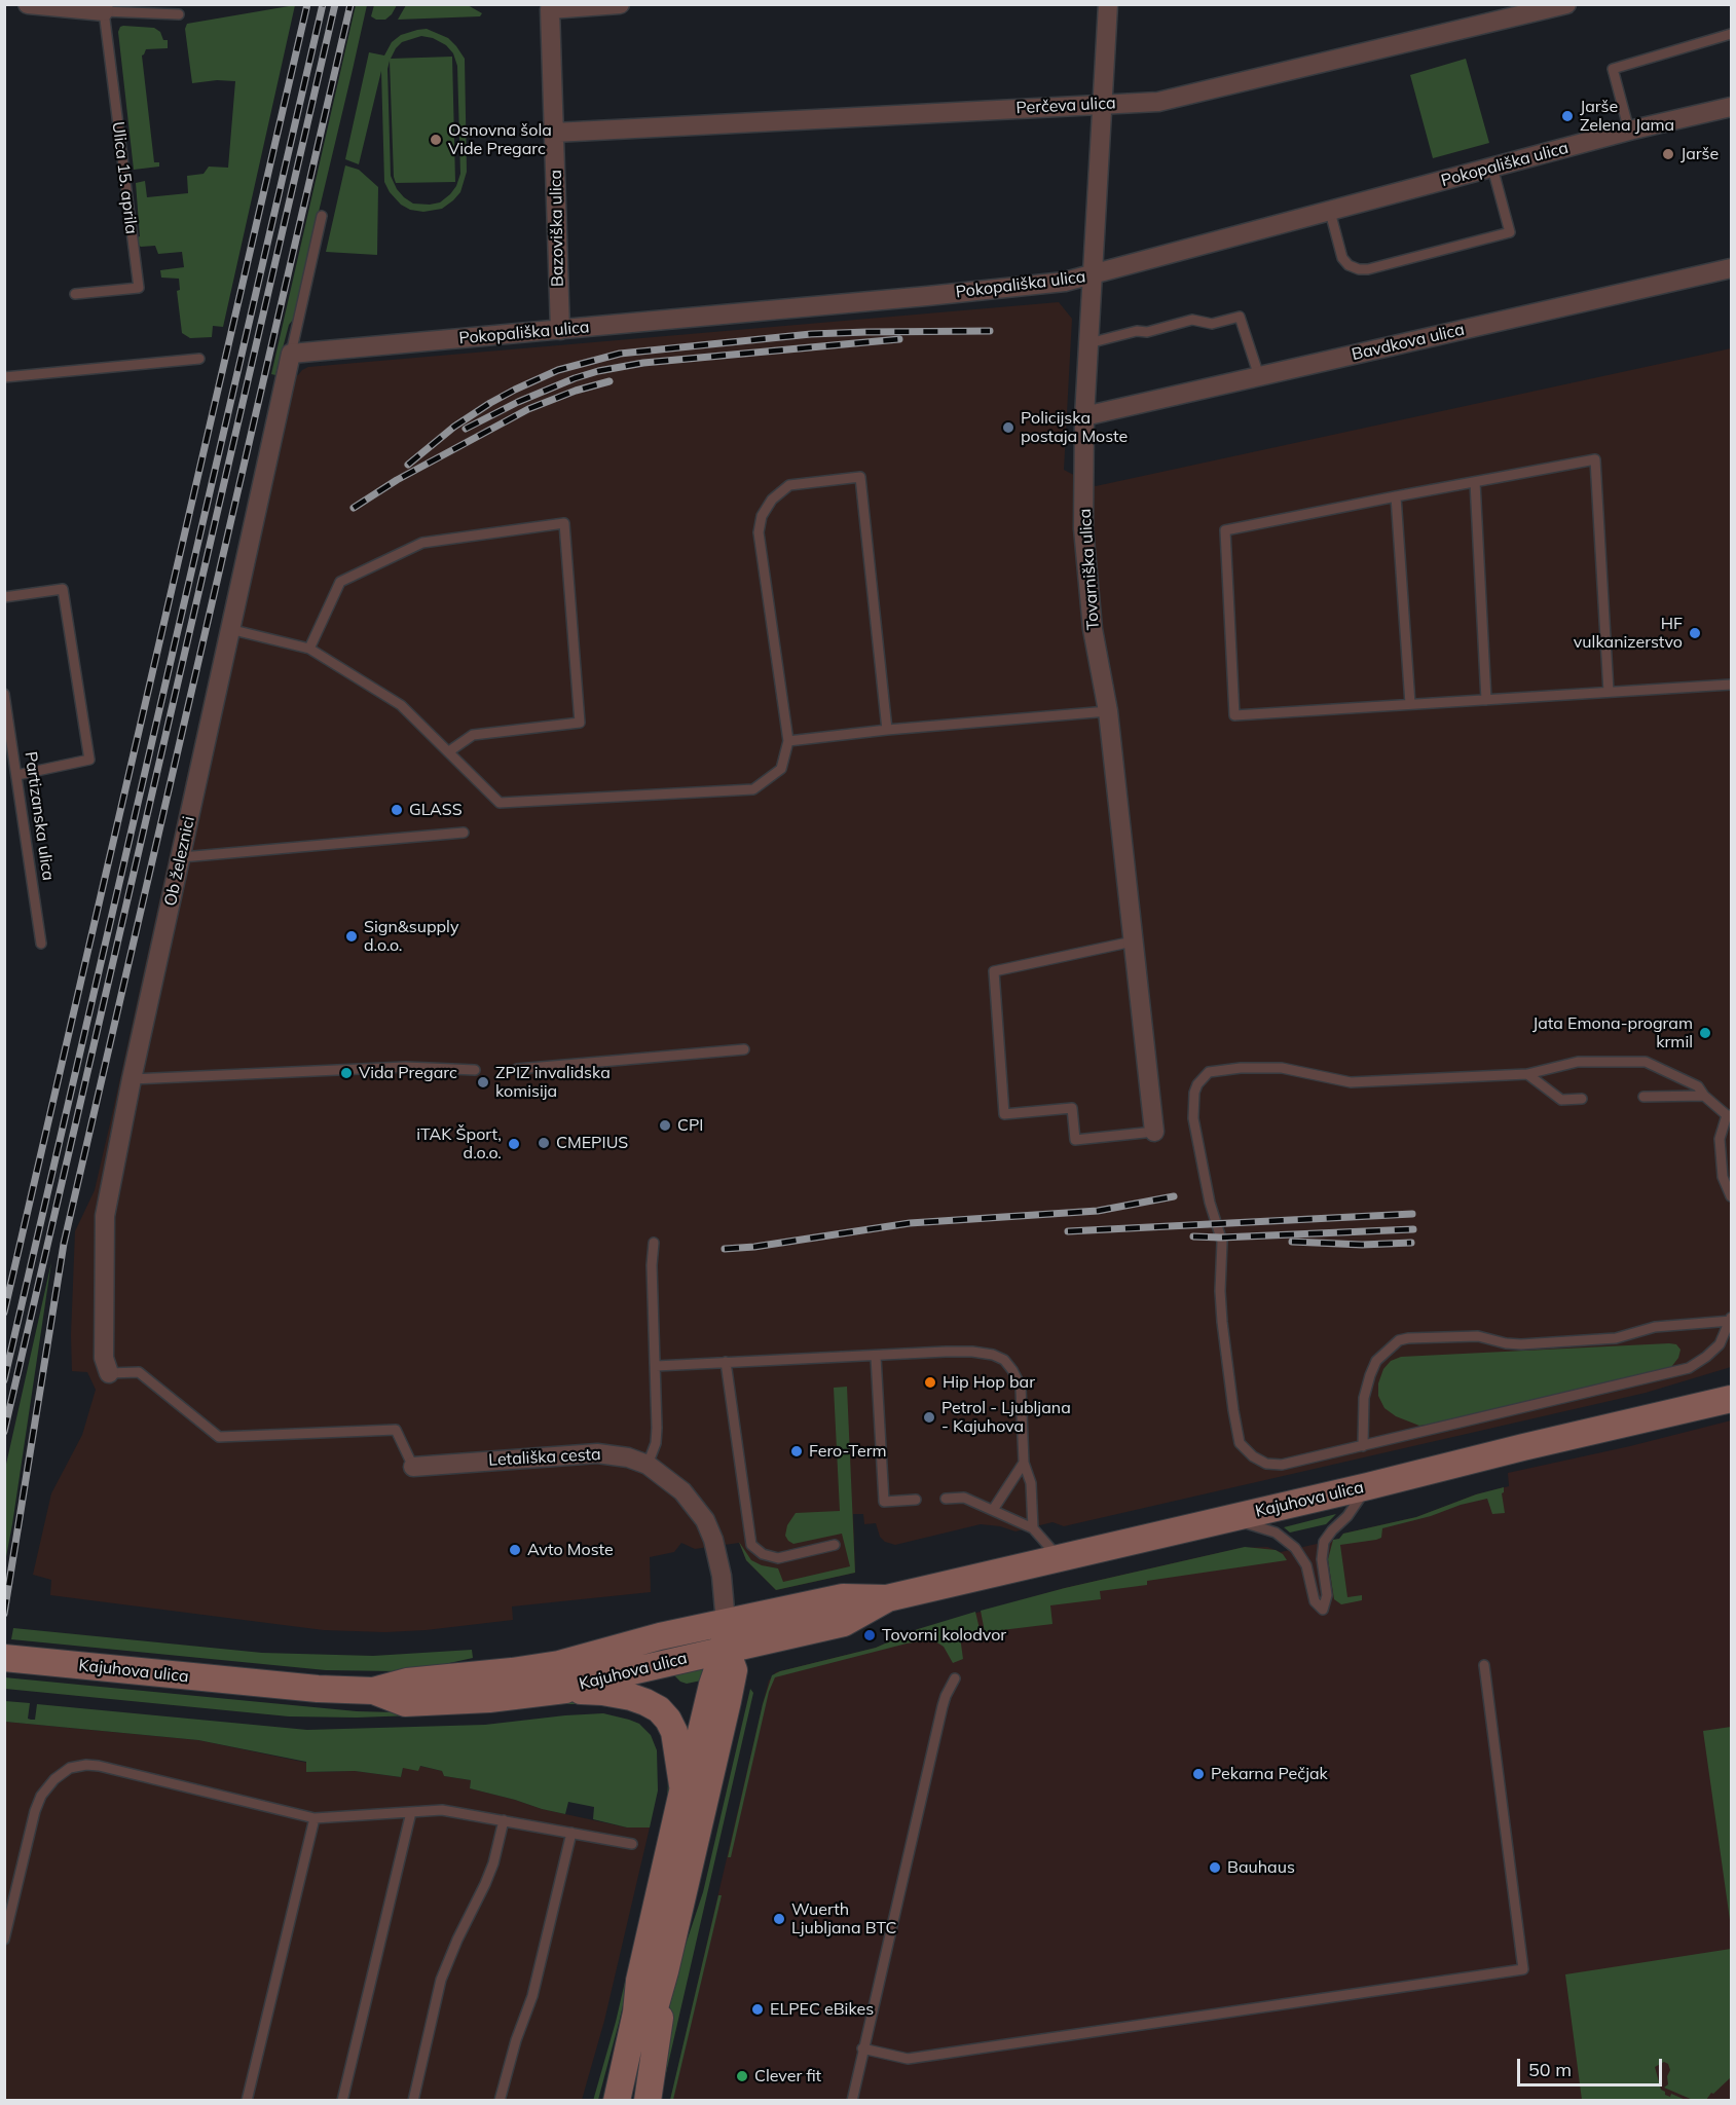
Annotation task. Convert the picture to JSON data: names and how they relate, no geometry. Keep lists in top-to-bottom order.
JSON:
{
  "streets": {
    "main road": ["Letališka cesta", "Kajuhova ulica"],
    "street": [
      "Perčeva ulica",
      "Pokopališka ulica",
      "Bazoviška ulica",
      "Bavdkova ulica",
      "Tovarniška ulica",
      "Ob železnici"
    ],
    "lane": ["Ulica 15. aprila", "Partizanska ulica"]
  },
  "crossings": [
    ["Perčeva ulica", "Bazoviška ulica"],
    ["Perčeva ulica", "Tovarniška ulica"],
    ["Pokopališka ulica", "Bazoviška ulica"],
    ["Pokopališka ulica", "Tovarniška ulica"],
    ["Pokopališka ulica", "Ob železnici"],
    ["Bavdkova ulica", "Tovarniška ulica"],
    ["Letališka cesta", "Kajuhova ulica"]
  ],
  "places": [
    "Jarše Zelena Jama",
    "Osnovna šola Vide Pregarc",
    "Jarše",
    "Policijska postaja Moste",
    "HF vulkanizerstvo",
    "GLASS",
    "Sign&supply d.o.o.",
    "Jata Emona-program krmil",
    "Vida Pregarc",
    "ZPIZ invalidska komisija",
    "CPI",
    "CMEPIUS",
    "iTAK Šport, d.o.o.",
    "Hip Hop bar",
    "Petrol - Ljubljana - Kajuhova",
    "Fero-Term",
    "Avto Moste",
    "Tovorni kolodvor",
    "Pekarna Pečjak",
    "Bauhaus",
    "Wuerth Ljubljana BTC",
    "ELPEC eBikes",
    "Clever fit"
  ],
  "scale_bar": "50 m"
}
